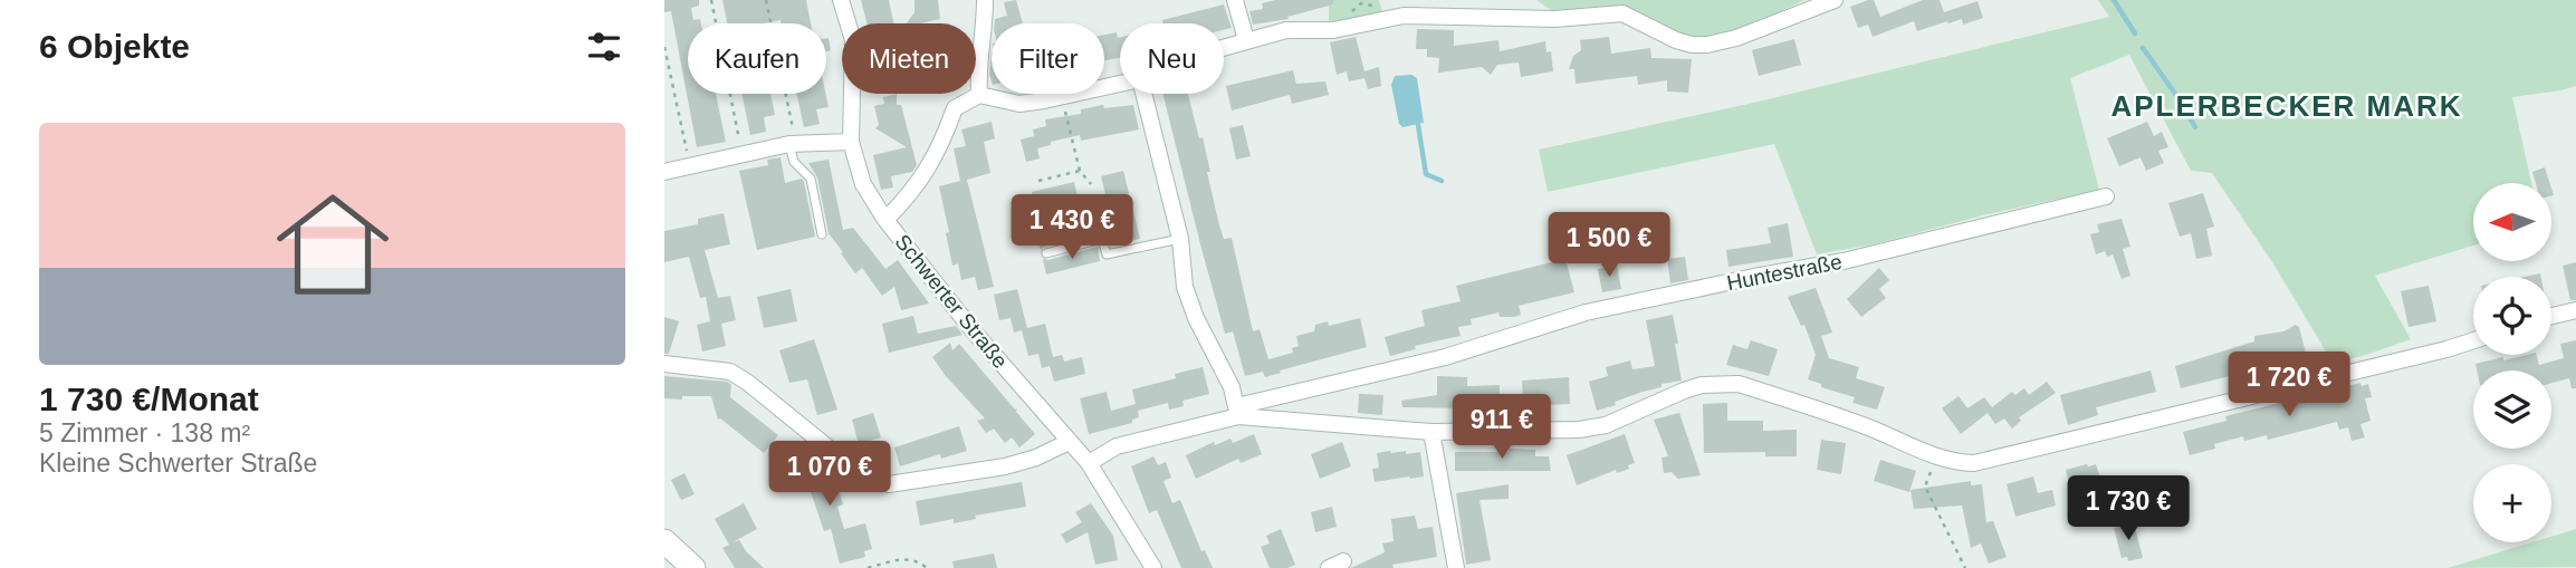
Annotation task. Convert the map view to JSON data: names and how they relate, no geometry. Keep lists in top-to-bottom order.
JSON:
{
  "streets": {
    "street": ["Huntestraße", "Schwerter Straße"]
  },
  "crossings": [
    ["Huntestraße", "Schwerter Straße"]
  ],
  "districts": ["APLERBECKER MARK"],
  "north": "left",
  "page": {
    "heading": "6 Objekte",
    "chip": [
      "Kaufen",
      "Mieten",
      "Filter",
      "Neu"
    ],
    "list": [
      {
        "name": "1 730 €/Monat",
        "note": "5 Zimmer · 138 m² · Kleine Schwerter Straße"
      }
    ],
    "map_buttons": "+",
    "price": [
      "1 430 €",
      "1 500 €",
      "1 720 €",
      "911 €",
      "1 070 €",
      "1 730 €"
    ]
  }
}
